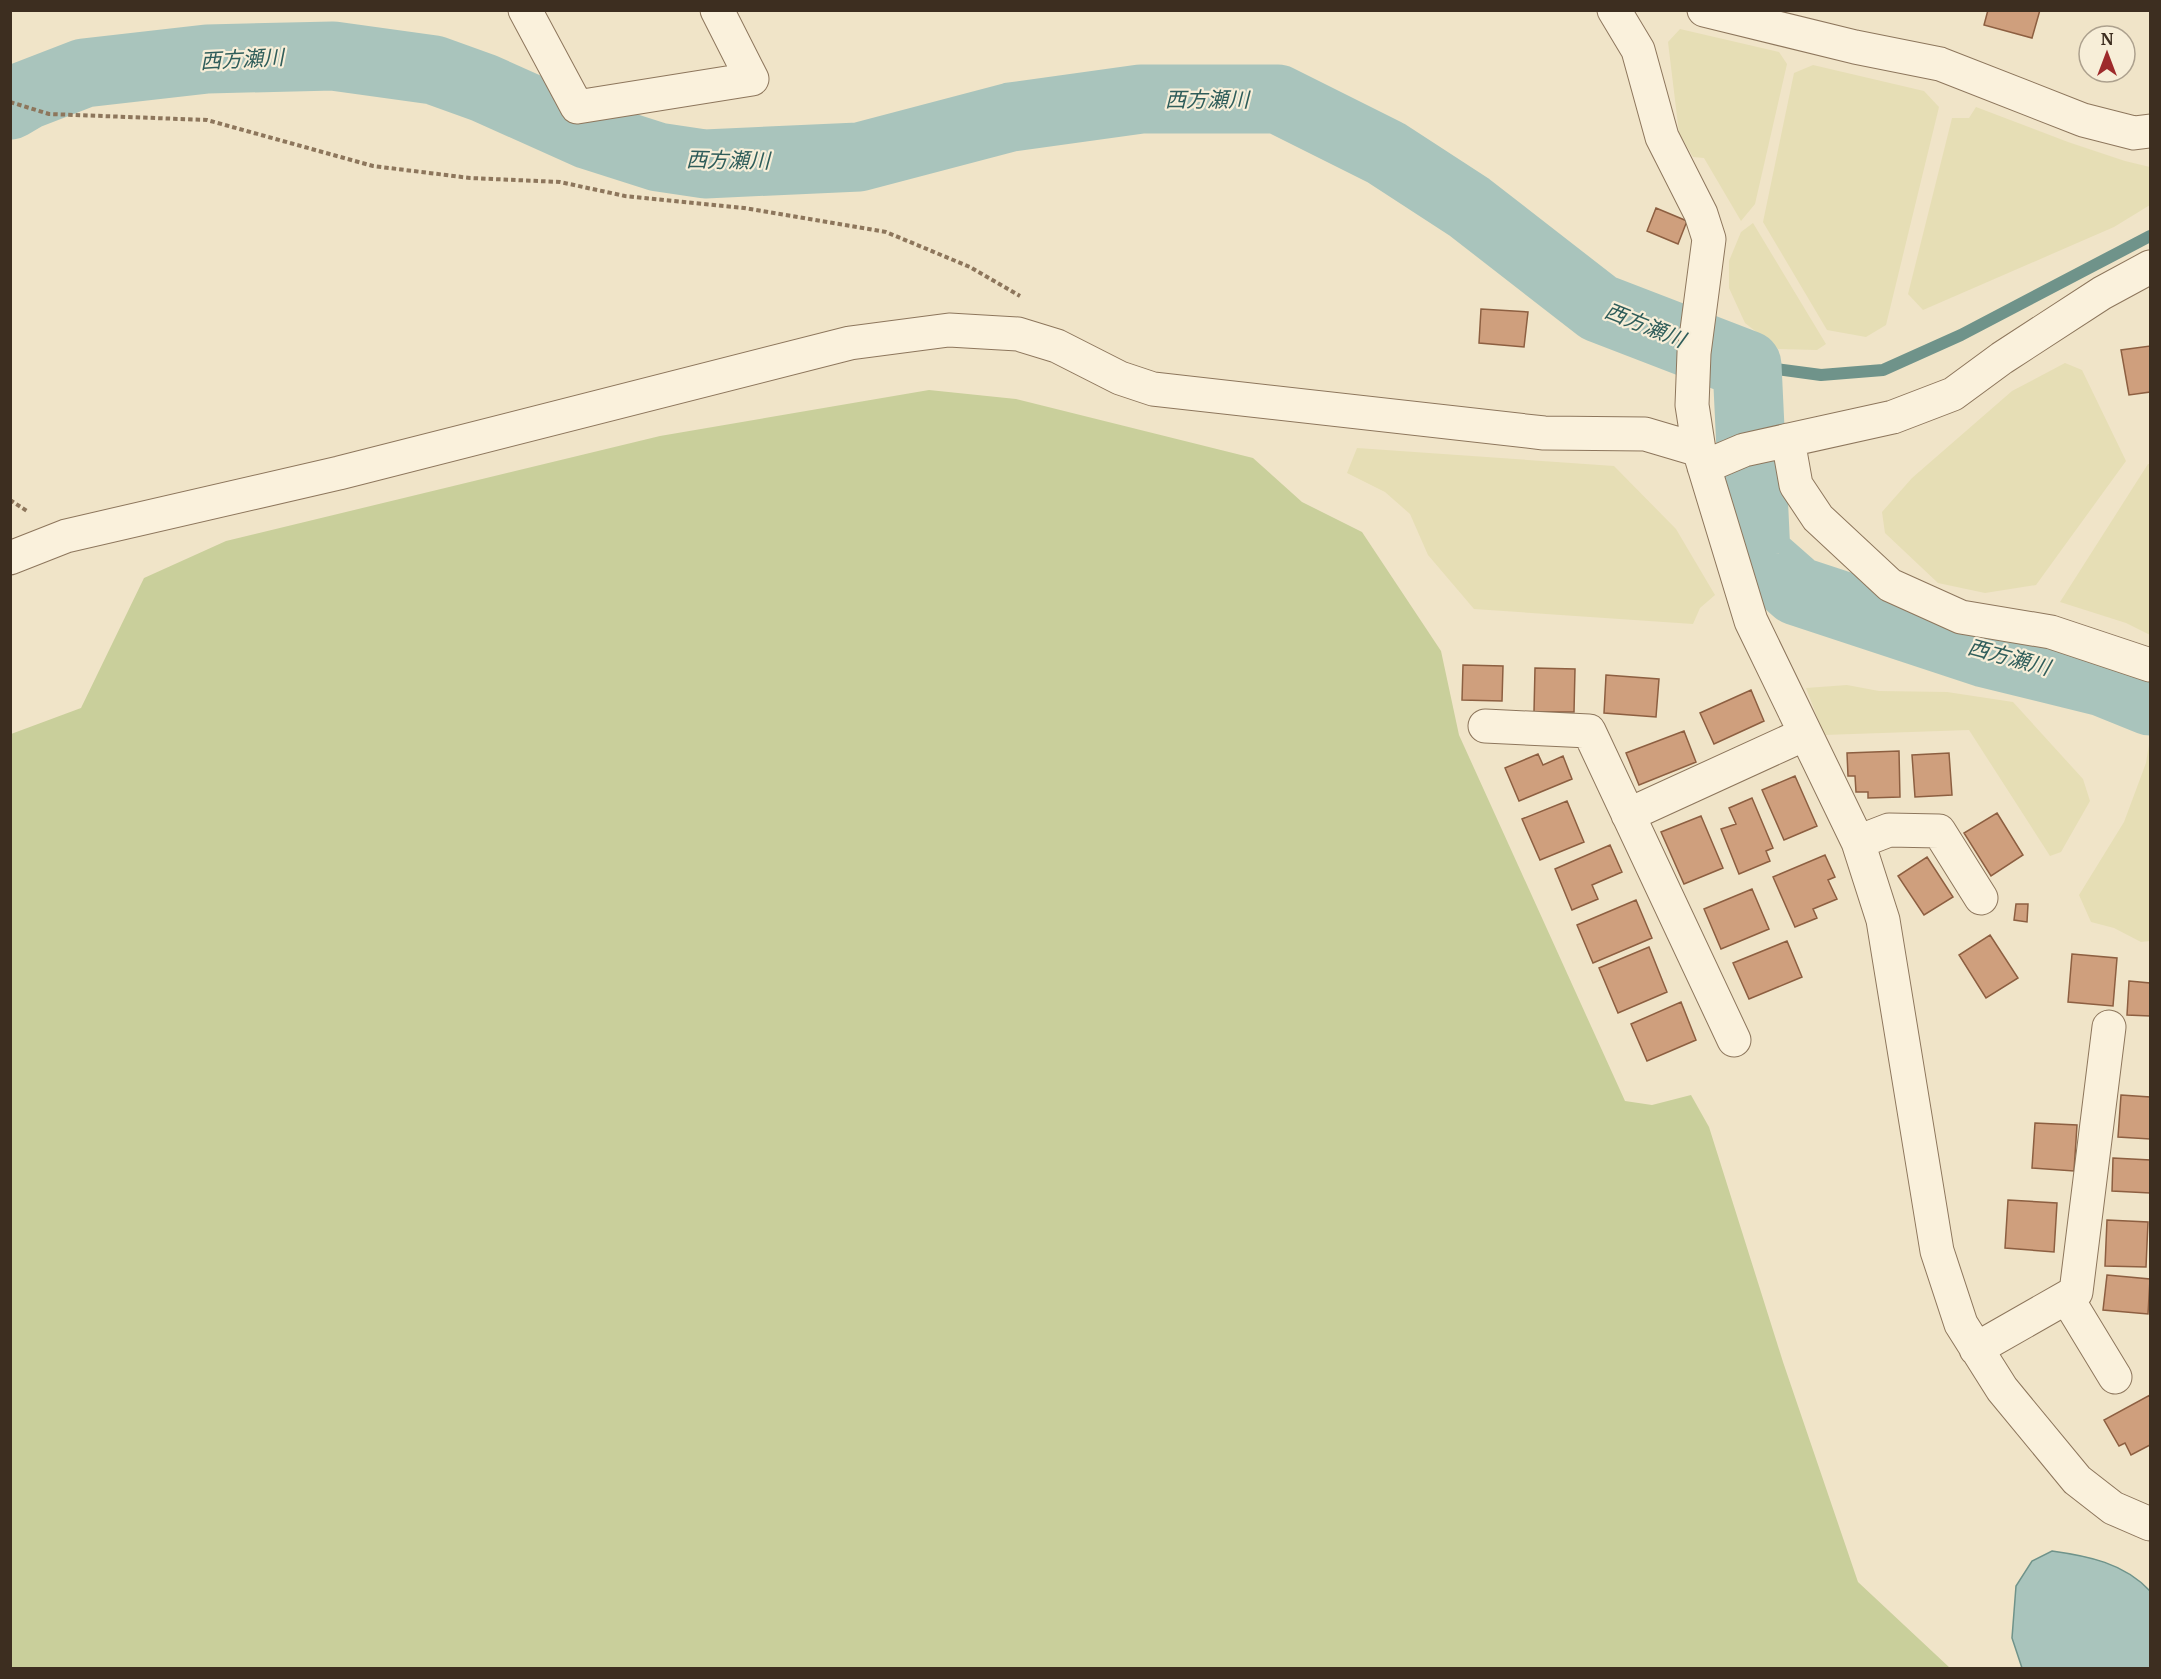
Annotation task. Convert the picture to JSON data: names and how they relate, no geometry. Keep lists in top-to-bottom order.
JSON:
{
  "water": ["西方瀬川"],
  "north": "top"
}
